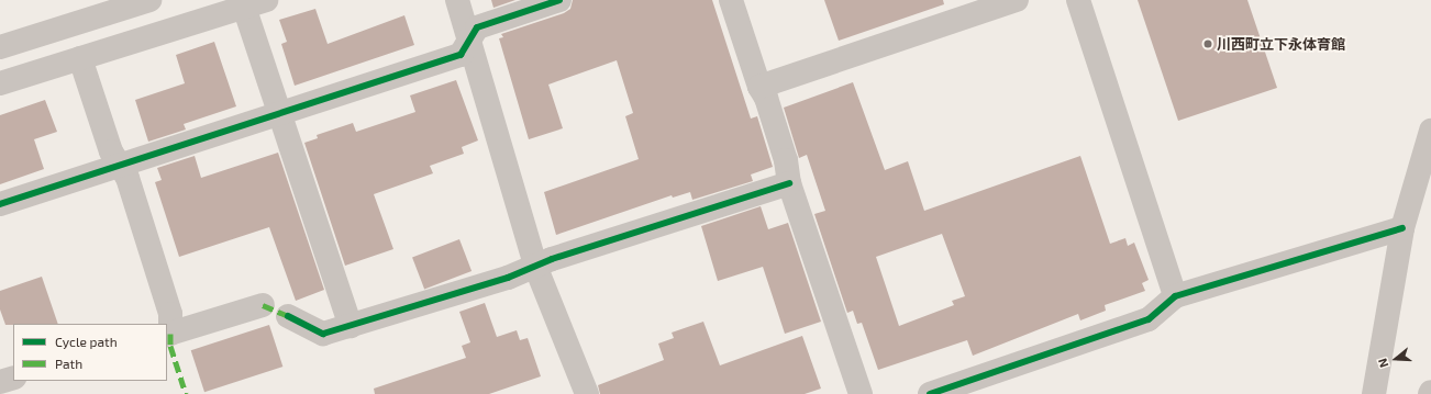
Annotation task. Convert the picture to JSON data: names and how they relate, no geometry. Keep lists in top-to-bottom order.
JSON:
{
  "places": ["川西町立下永体育館"],
  "legend": ["Cycle path", "Path"],
  "north": "left"
}
